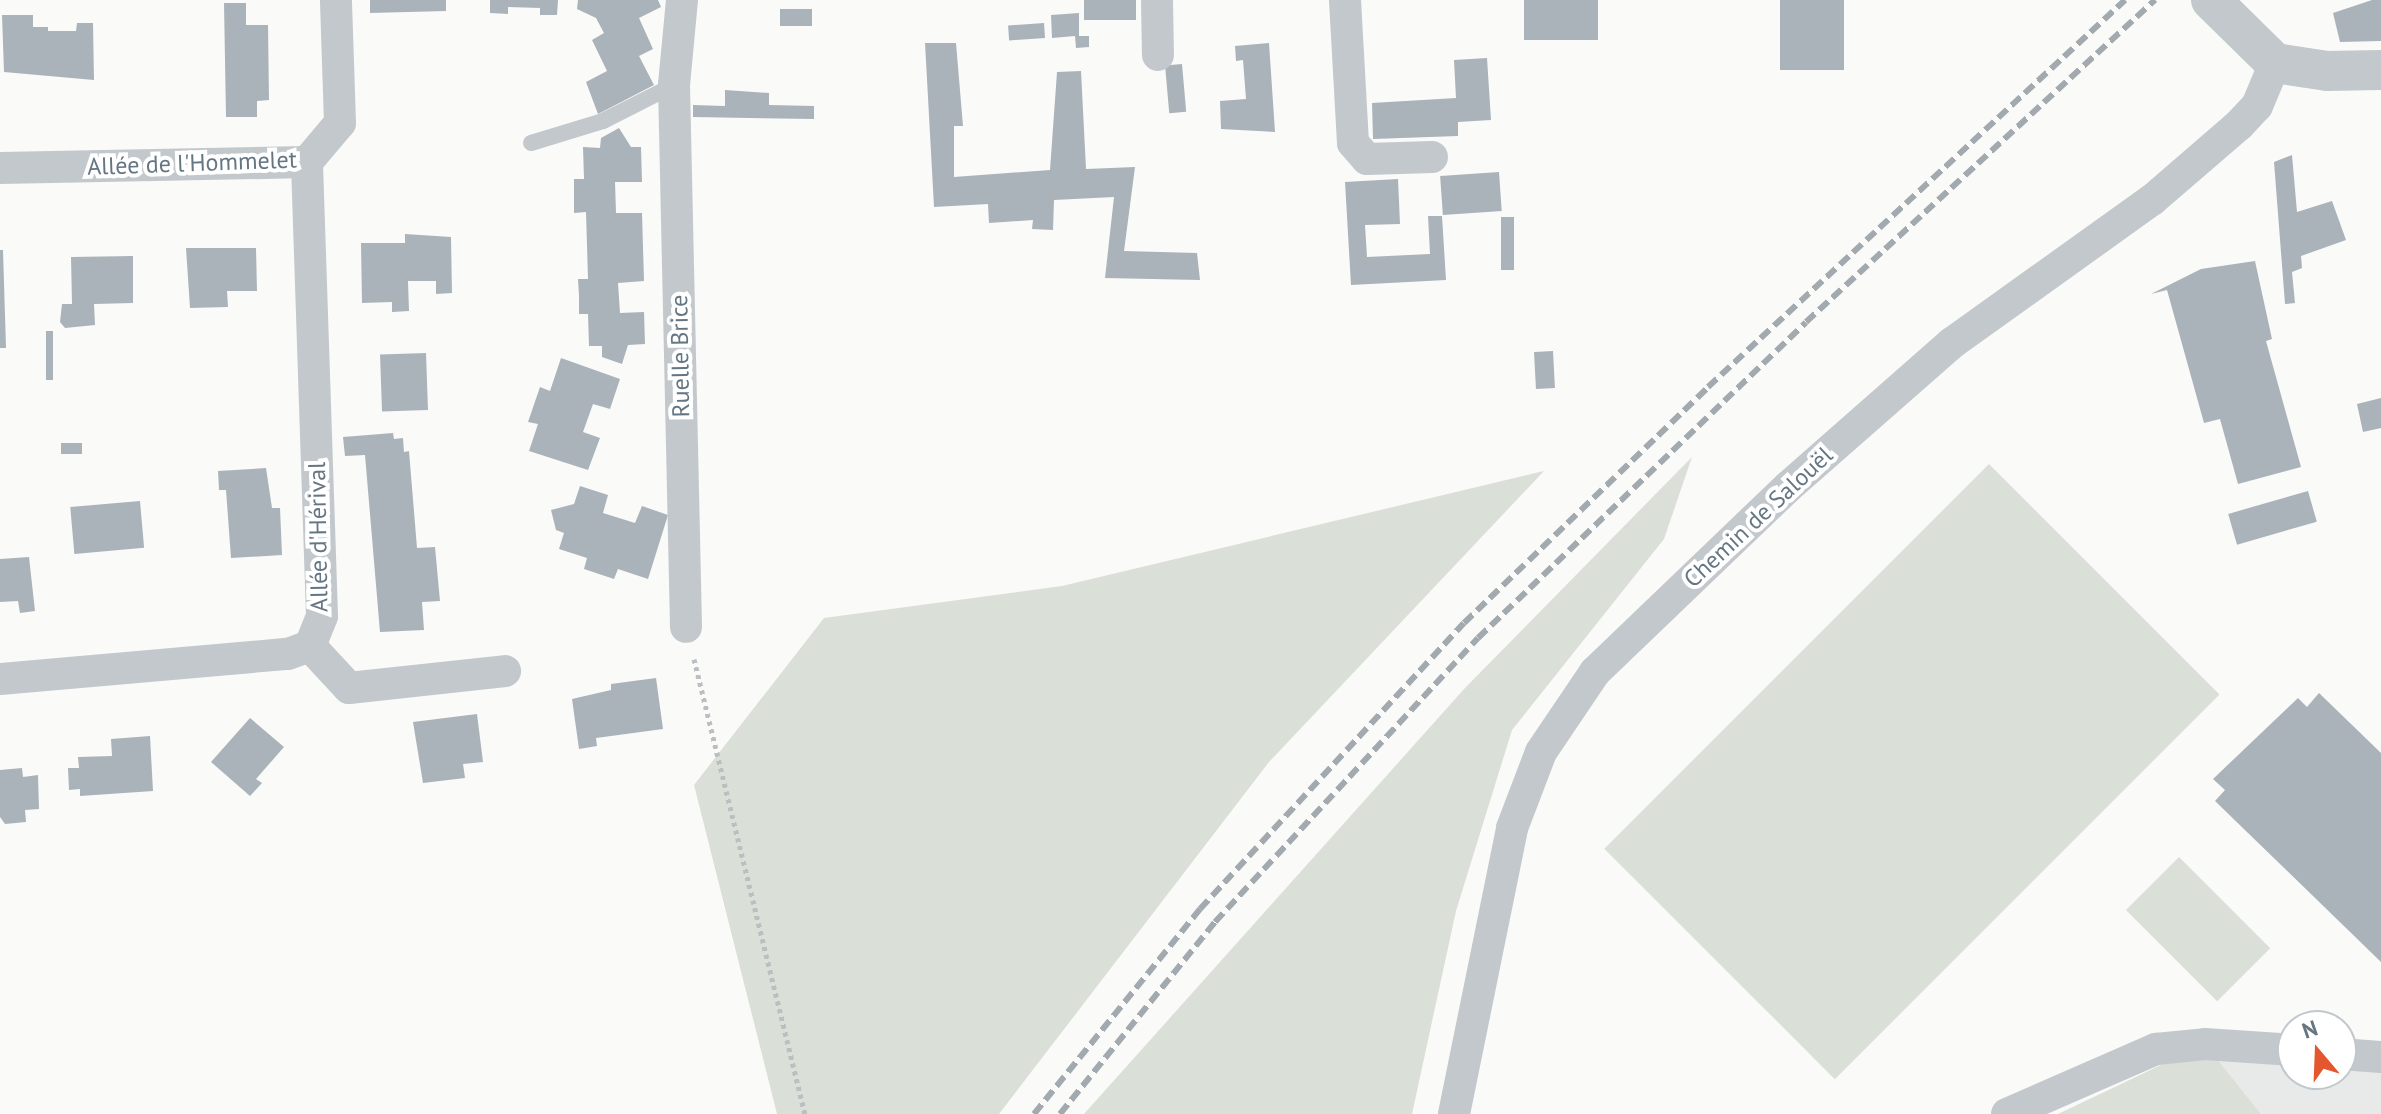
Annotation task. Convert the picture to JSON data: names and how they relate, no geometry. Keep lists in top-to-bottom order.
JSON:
{
  "streets": {
    "street": [
      "Allée de l'Hommelet",
      "Ruelle Brice",
      "Chemin de Salouël",
      "Allée d'Hérival"
    ]
  },
  "crossings": [
    ["Allée de l'Hommelet", "Allée d'Hérival"]
  ],
  "north": "top"
}
